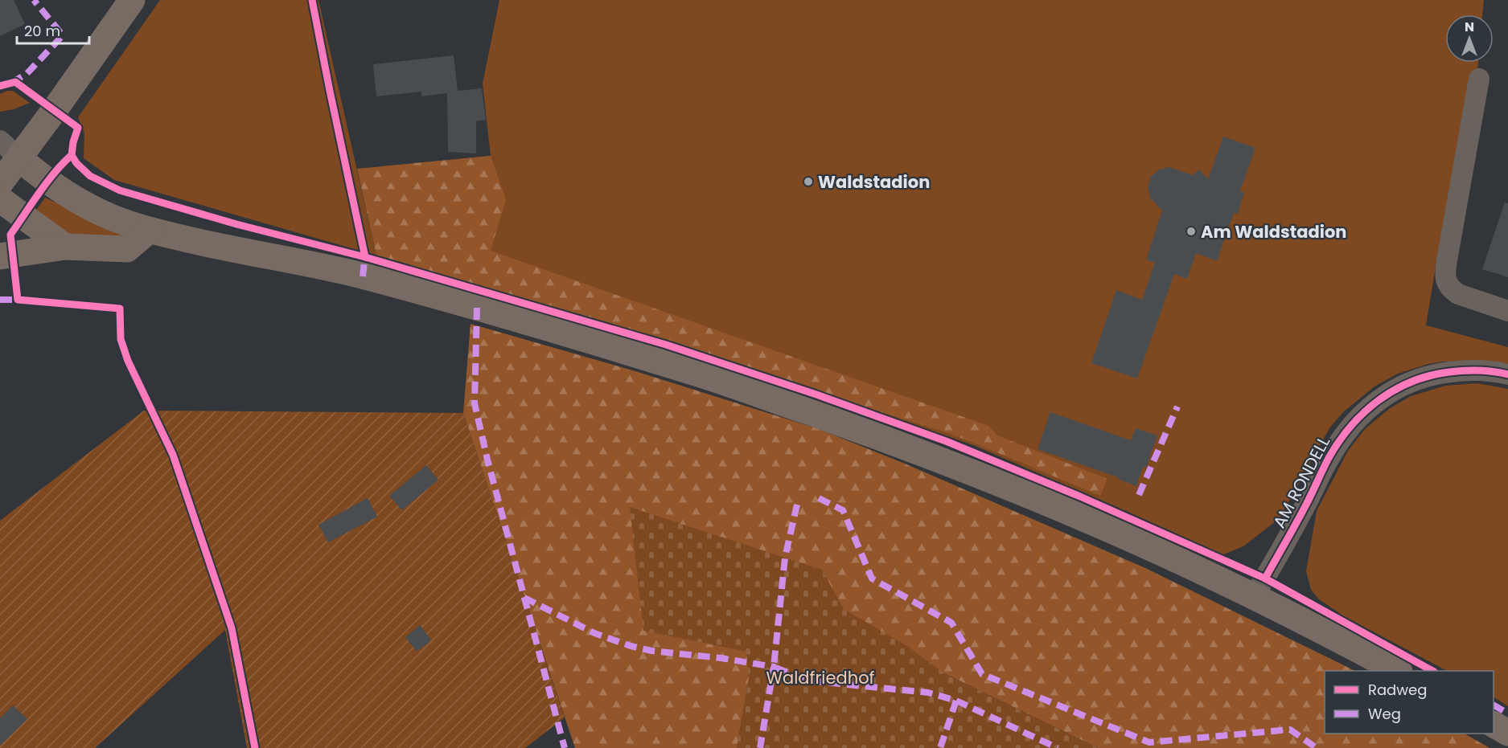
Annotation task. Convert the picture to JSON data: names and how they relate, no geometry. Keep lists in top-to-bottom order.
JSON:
{
  "streets": {
    "street": ["AM RONDELL"]
  },
  "parks": ["Waldfriedhof"],
  "places": ["Waldstadion", "Am Waldstadion"],
  "legend": ["Radweg", "Weg"],
  "scale_bar": "20 m",
  "north": "top"
}
